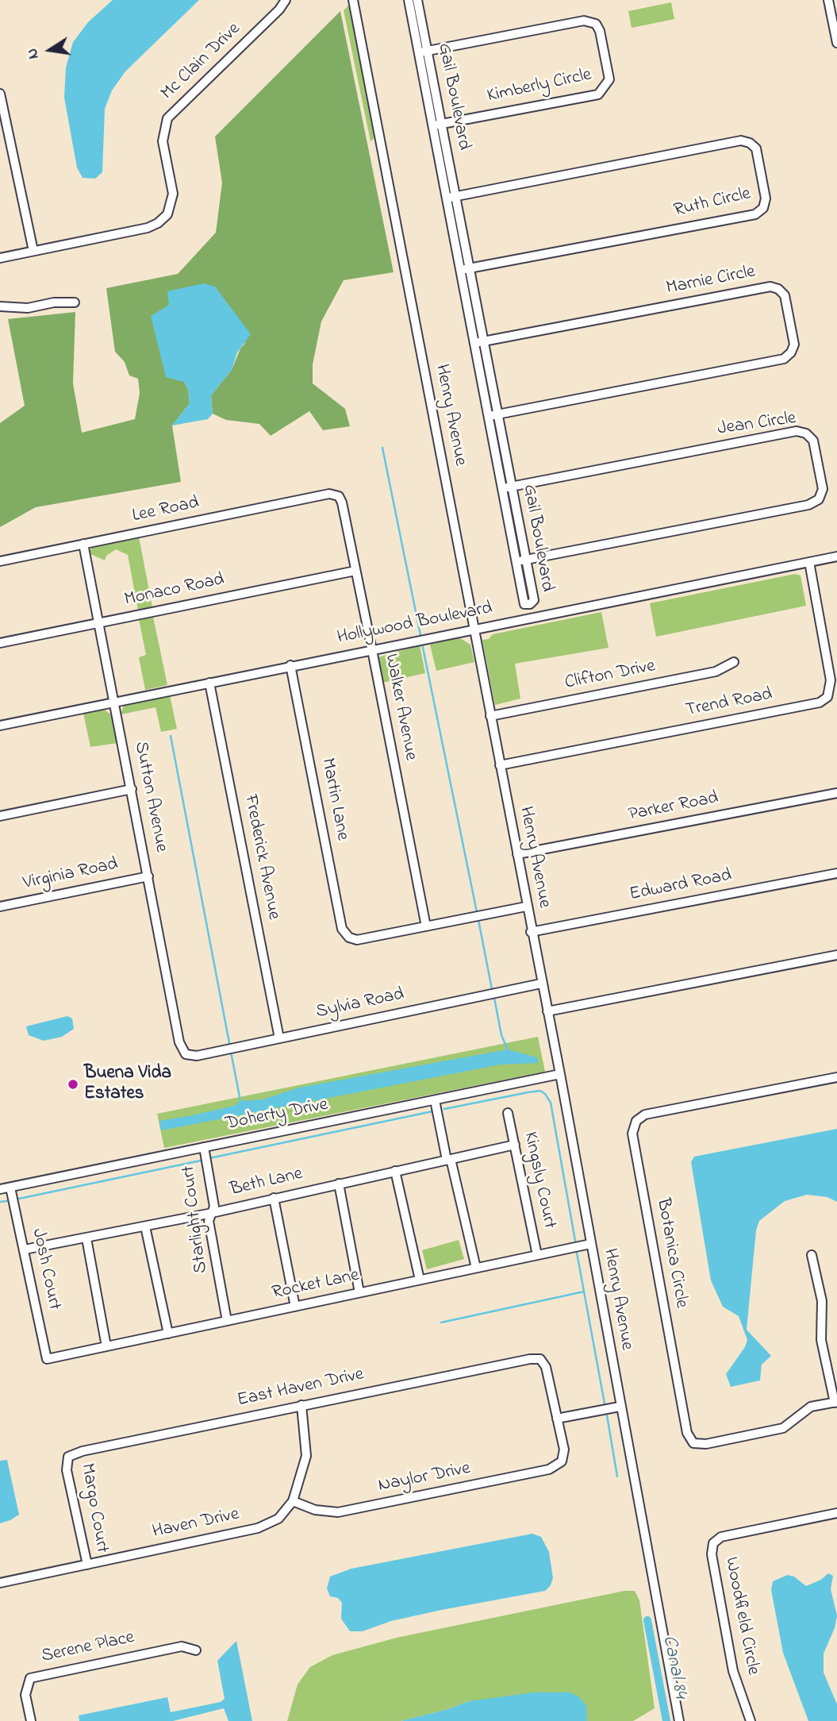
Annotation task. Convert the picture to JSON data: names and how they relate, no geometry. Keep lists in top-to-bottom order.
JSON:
{
  "streets": {
    "street": [
      "Mc Clain Drive",
      "Kimberly Circle",
      "Gail Boulevard",
      "Ruth Circle",
      "Marnie Circle",
      "Henry Avenue",
      "Jean Circle",
      "Lee Road",
      "Monaco Road",
      "Hollywood Boulevard",
      "Clifton Drive",
      "Trend Road",
      "Walker Avenue",
      "Sutton Avenue",
      "Martin Lane",
      "Parker Road",
      "Frederick Avenue",
      "Virginia Road",
      "Edward Road",
      "Sylvia Road",
      "Doherty Drive",
      "Kingsly Court",
      "Beth Lane",
      "Starlight Court",
      "Botanica Circle",
      "Josh Court",
      "Rocket Lane",
      "East Haven Drive",
      "Naylor Drive",
      "Margo Court",
      "Haven Drive",
      "Woodfield Circle",
      "Serene Place"
    ]
  },
  "crossings": [
    ["Kimberly Circle", "Gail Boulevard"],
    ["Gail Boulevard", "Ruth Circle"],
    ["Gail Boulevard", "Marnie Circle"],
    ["Gail Boulevard", "Jean Circle"],
    ["Henry Avenue", "Hollywood Boulevard"],
    ["Henry Avenue", "Clifton Drive"],
    ["Henry Avenue", "Trend Road"],
    ["Henry Avenue", "Parker Road"],
    ["Henry Avenue", "Edward Road"],
    ["Henry Avenue", "Sylvia Road"],
    ["Henry Avenue", "Doherty Drive"],
    ["Henry Avenue", "Rocket Lane"],
    ["Lee Road", "Walker Avenue"],
    ["Lee Road", "Sutton Avenue"],
    ["Monaco Road", "Walker Avenue"],
    ["Monaco Road", "Sutton Avenue"],
    ["Hollywood Boulevard", "Trend Road"],
    ["Hollywood Boulevard", "Walker Avenue"],
    ["Hollywood Boulevard", "Sutton Avenue"],
    ["Hollywood Boulevard", "Martin Lane"],
    ["Hollywood Boulevard", "Frederick Avenue"],
    ["Walker Avenue", "Martin Lane"],
    ["Sutton Avenue", "Virginia Road"],
    ["Sutton Avenue", "Sylvia Road"],
    ["Frederick Avenue", "Sylvia Road"],
    ["Doherty Drive", "Starlight Court"],
    ["Doherty Drive", "Josh Court"],
    ["Kingsly Court", "Beth Lane"],
    ["Kingsly Court", "Rocket Lane"],
    ["Beth Lane", "Starlight Court"],
    ["Beth Lane", "Josh Court"],
    ["Starlight Court", "Rocket Lane"],
    ["Josh Court", "Rocket Lane"],
    ["East Haven Drive", "Naylor Drive"],
    ["East Haven Drive", "Margo Court"],
    ["East Haven Drive", "Haven Drive"],
    ["Naylor Drive", "Haven Drive"],
    ["Margo Court", "Haven Drive"]
  ],
  "water": ["Canal 84"],
  "places": ["Buena Vida Estates"],
  "north": "left"
}
